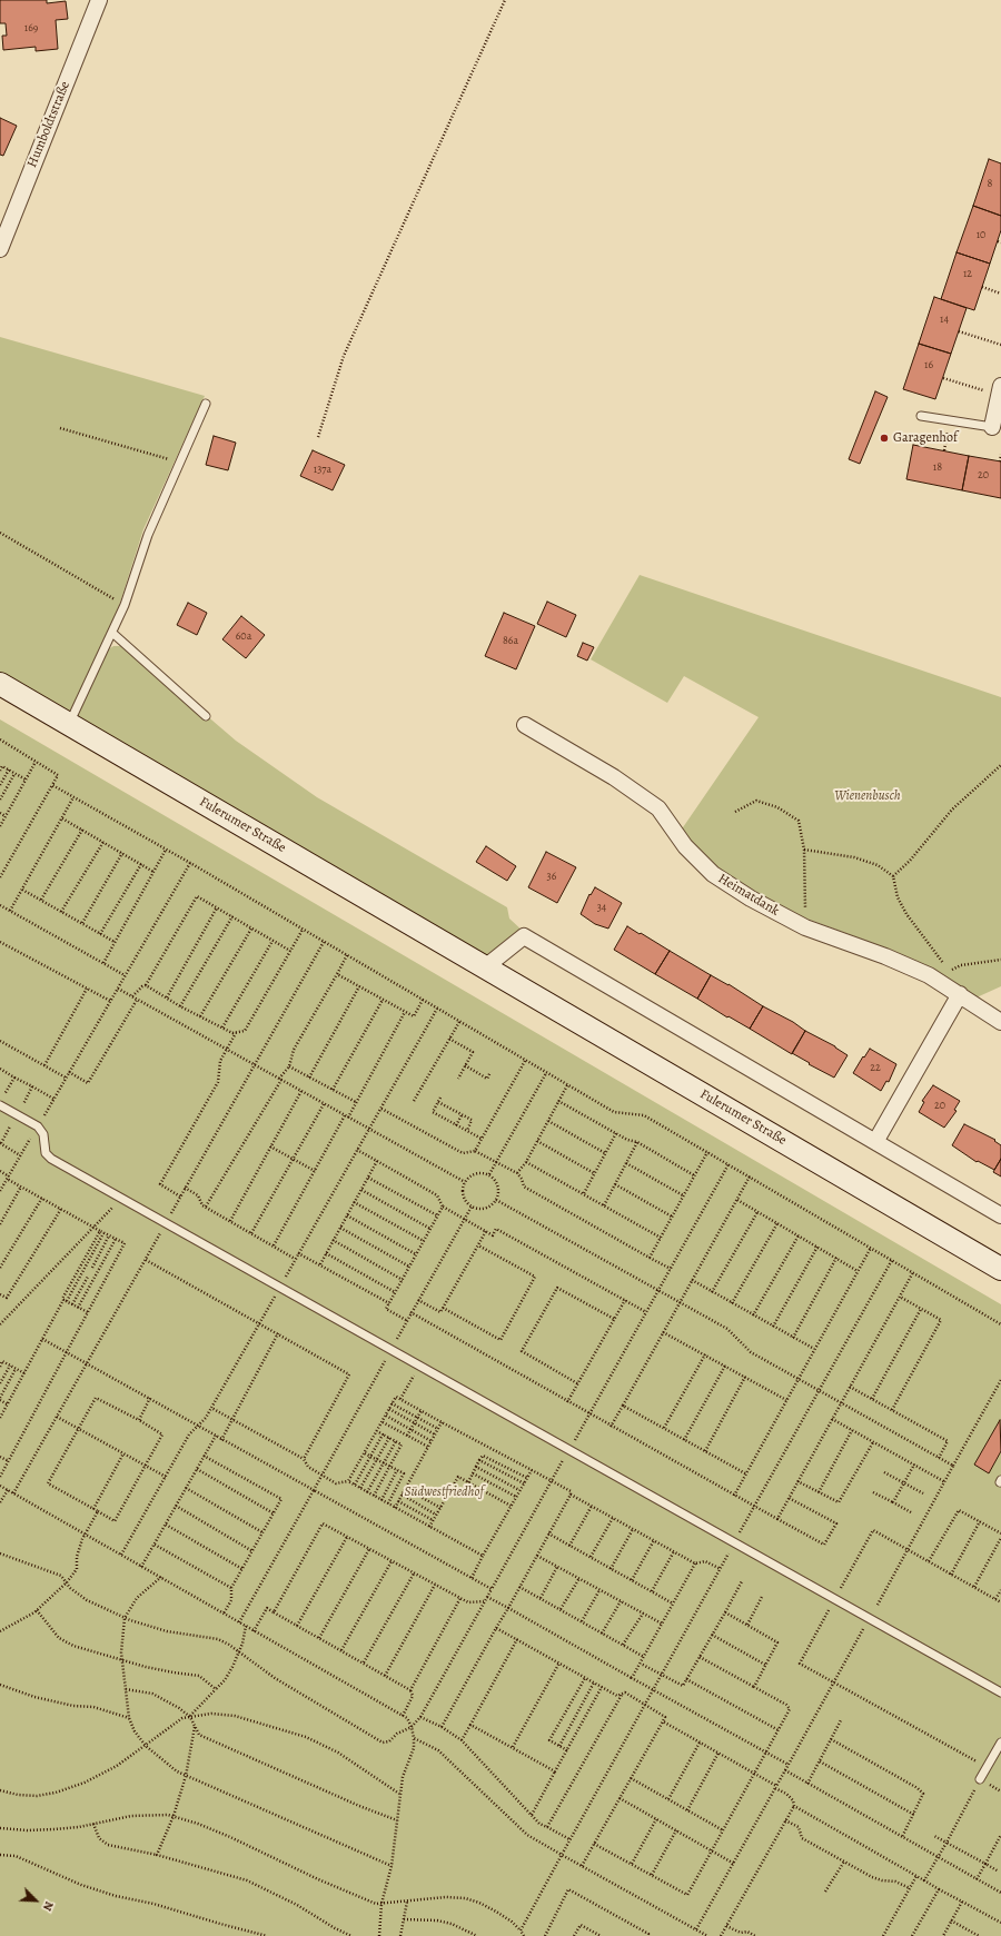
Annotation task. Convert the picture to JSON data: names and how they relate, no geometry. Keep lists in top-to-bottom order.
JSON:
{
  "streets": {
    "main road": ["Fulerumer Straße"],
    "street": ["Humboldtstraße", "Heimatdank"]
  },
  "parks": ["Wienenbusch", "Südwestfriedhof"],
  "places": ["Garagenhof"],
  "house_numbers": [
    "169",
    "8",
    "10",
    "12",
    "14",
    "16",
    "18",
    "137a",
    "20",
    "60a",
    "86a",
    "36",
    "34",
    "22",
    "20"
  ],
  "north": "bottom right"
}
